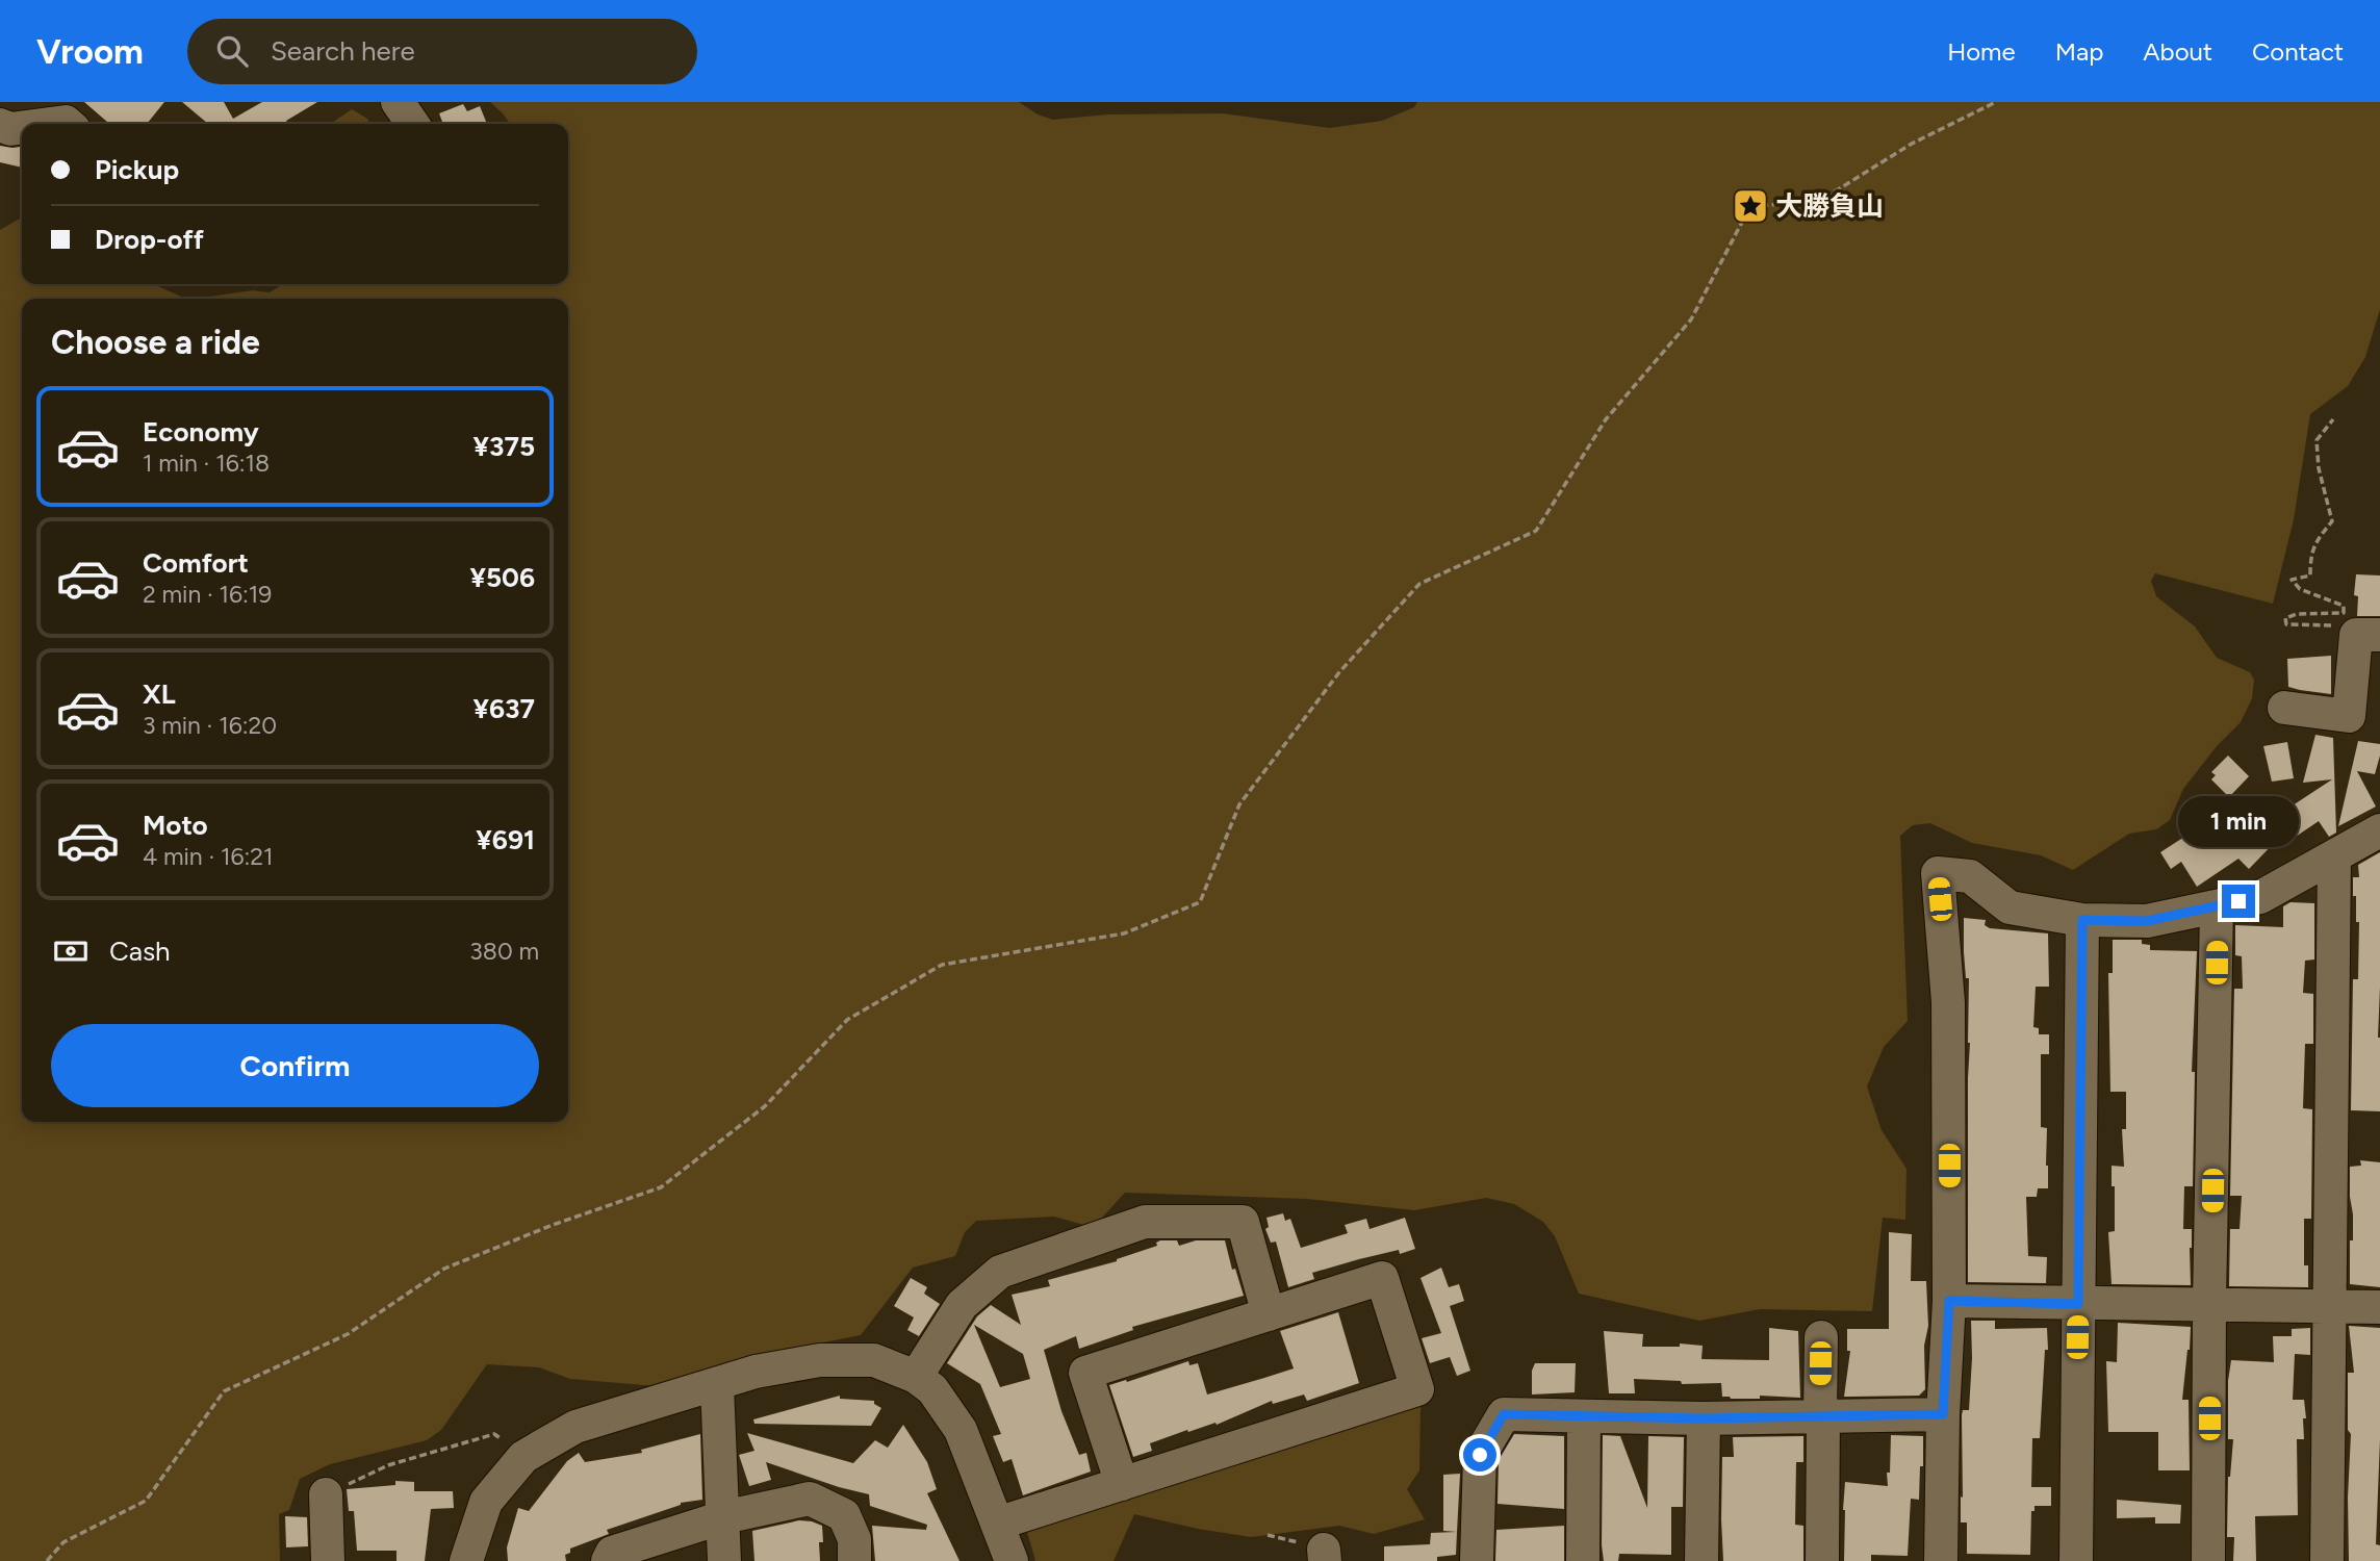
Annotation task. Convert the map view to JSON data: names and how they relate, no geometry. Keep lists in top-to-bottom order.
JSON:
{
  "places": {
    "place": ["大勝負山"]
  },
  "page": {
    "header": "Vroom",
    "search": "Search here",
    "nav": [
      "Home",
      "Map",
      "About",
      "Contact"
    ],
    "banner": ["Pickup", "Drop-off"],
    "heading": "Choose a ride",
    "list": [
      {
        "name": "Economy",
        "note": "1 min · 16:18",
        "value": "¥375"
      },
      {
        "name": "Comfort",
        "note": "2 min · 16:19",
        "value": "¥506"
      },
      {
        "name": "XL",
        "note": "3 min · 16:20",
        "value": "¥637"
      },
      {
        "name": "Moto",
        "note": "4 min · 16:21",
        "value": "¥691"
      }
    ],
    "bubble": "1 min",
    "pay": ["Cash", "380 m"],
    "buttons": "Confirm"
  }
}
